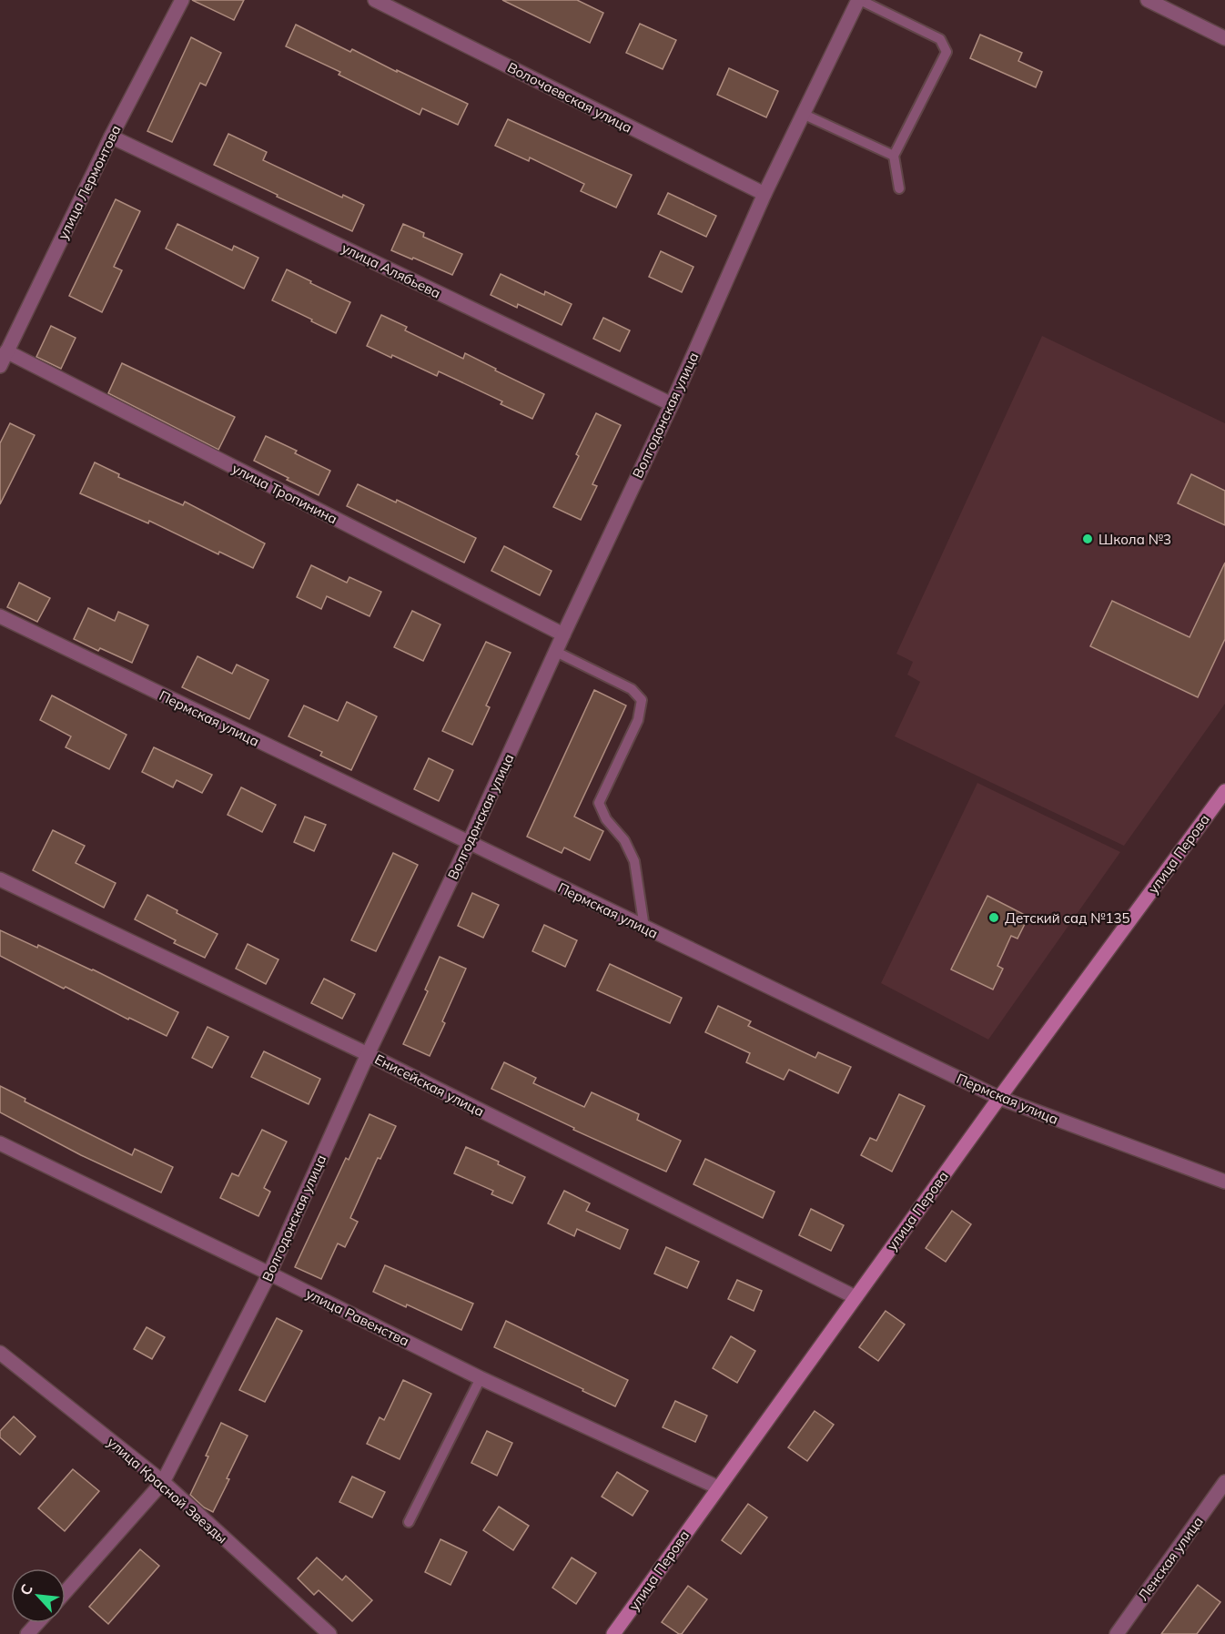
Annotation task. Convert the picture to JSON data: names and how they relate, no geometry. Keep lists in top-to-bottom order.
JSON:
{
  "streets": {
    "main road": ["улица Перова"],
    "street": [
      "Волочаевская улица",
      "улица Лермонтова",
      "улица Алябьева",
      "Волгодонская улица",
      "улица Тропинина",
      "Пермская улица",
      "Енисейская улица",
      "улица Равенства",
      "улица Красной Звезды",
      "Ленская улица"
    ]
  },
  "crossings": [
    ["Волочаевская улица", "Волгодонская улица"],
    ["улица Лермонтова", "улица Алябьева"],
    ["улица Лермонтова", "улица Тропинина"],
    ["улица Алябьева", "Волгодонская улица"],
    ["Волгодонская улица", "улица Тропинина"],
    ["Волгодонская улица", "Пермская улица"],
    ["Волгодонская улица", "Енисейская улица"],
    ["Волгодонская улица", "улица Равенства"],
    ["Волгодонская улица", "улица Красной Звезды"],
    ["Пермская улица", "улица Перова"],
    ["улица Перова", "Енисейская улица"],
    ["улица Перова", "улица Равенства"]
  ],
  "places": ["Школа №3", "Детский сад №135"],
  "north": "top left"
}
